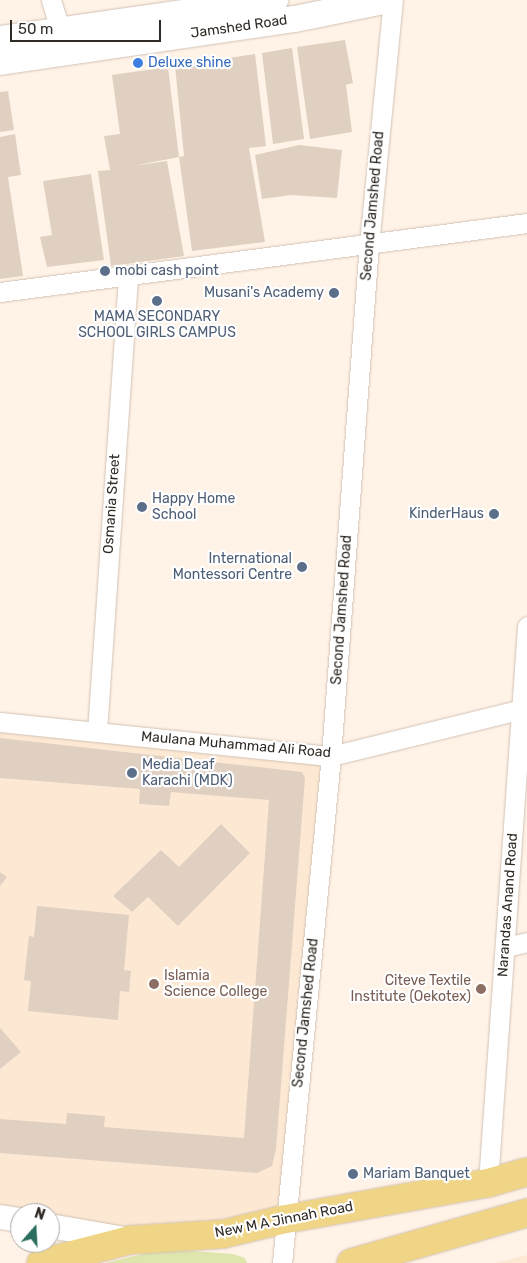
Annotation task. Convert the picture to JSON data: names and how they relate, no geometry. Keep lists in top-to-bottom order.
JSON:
{
  "streets": {
    "main road": ["Jamshed Road", "New M A Jinnah Road"],
    "street": [
      "Second Jamshed Road",
      "Osmania Street",
      "Maulana Muhammad Ali Road",
      "Narandas Anand Road"
    ]
  },
  "crossings": [
    ["Second Jamshed Road", "Maulana Muhammad Ali Road"],
    ["Second Jamshed Road", "New M A Jinnah Road"],
    ["Osmania Street", "Maulana Muhammad Ali Road"],
    ["Maulana Muhammad Ali Road", "Narandas Anand Road"],
    ["Narandas Anand Road", "New M A Jinnah Road"]
  ],
  "places": [
    "Deluxe shine",
    "mobi cash point",
    "Musani's Academy",
    "MAMA SECONDARY SCHOOL GIRLS CAMPUS",
    "Happy Home School",
    "KinderHaus",
    "International Montessori Centre",
    "Media Deaf Karachi (MDK)",
    "Islamia Science College",
    "Citeve Textile Institute (Oekotex)",
    "Mariam Banquet"
  ],
  "scale_bar": "50 m",
  "north": "top"
}
